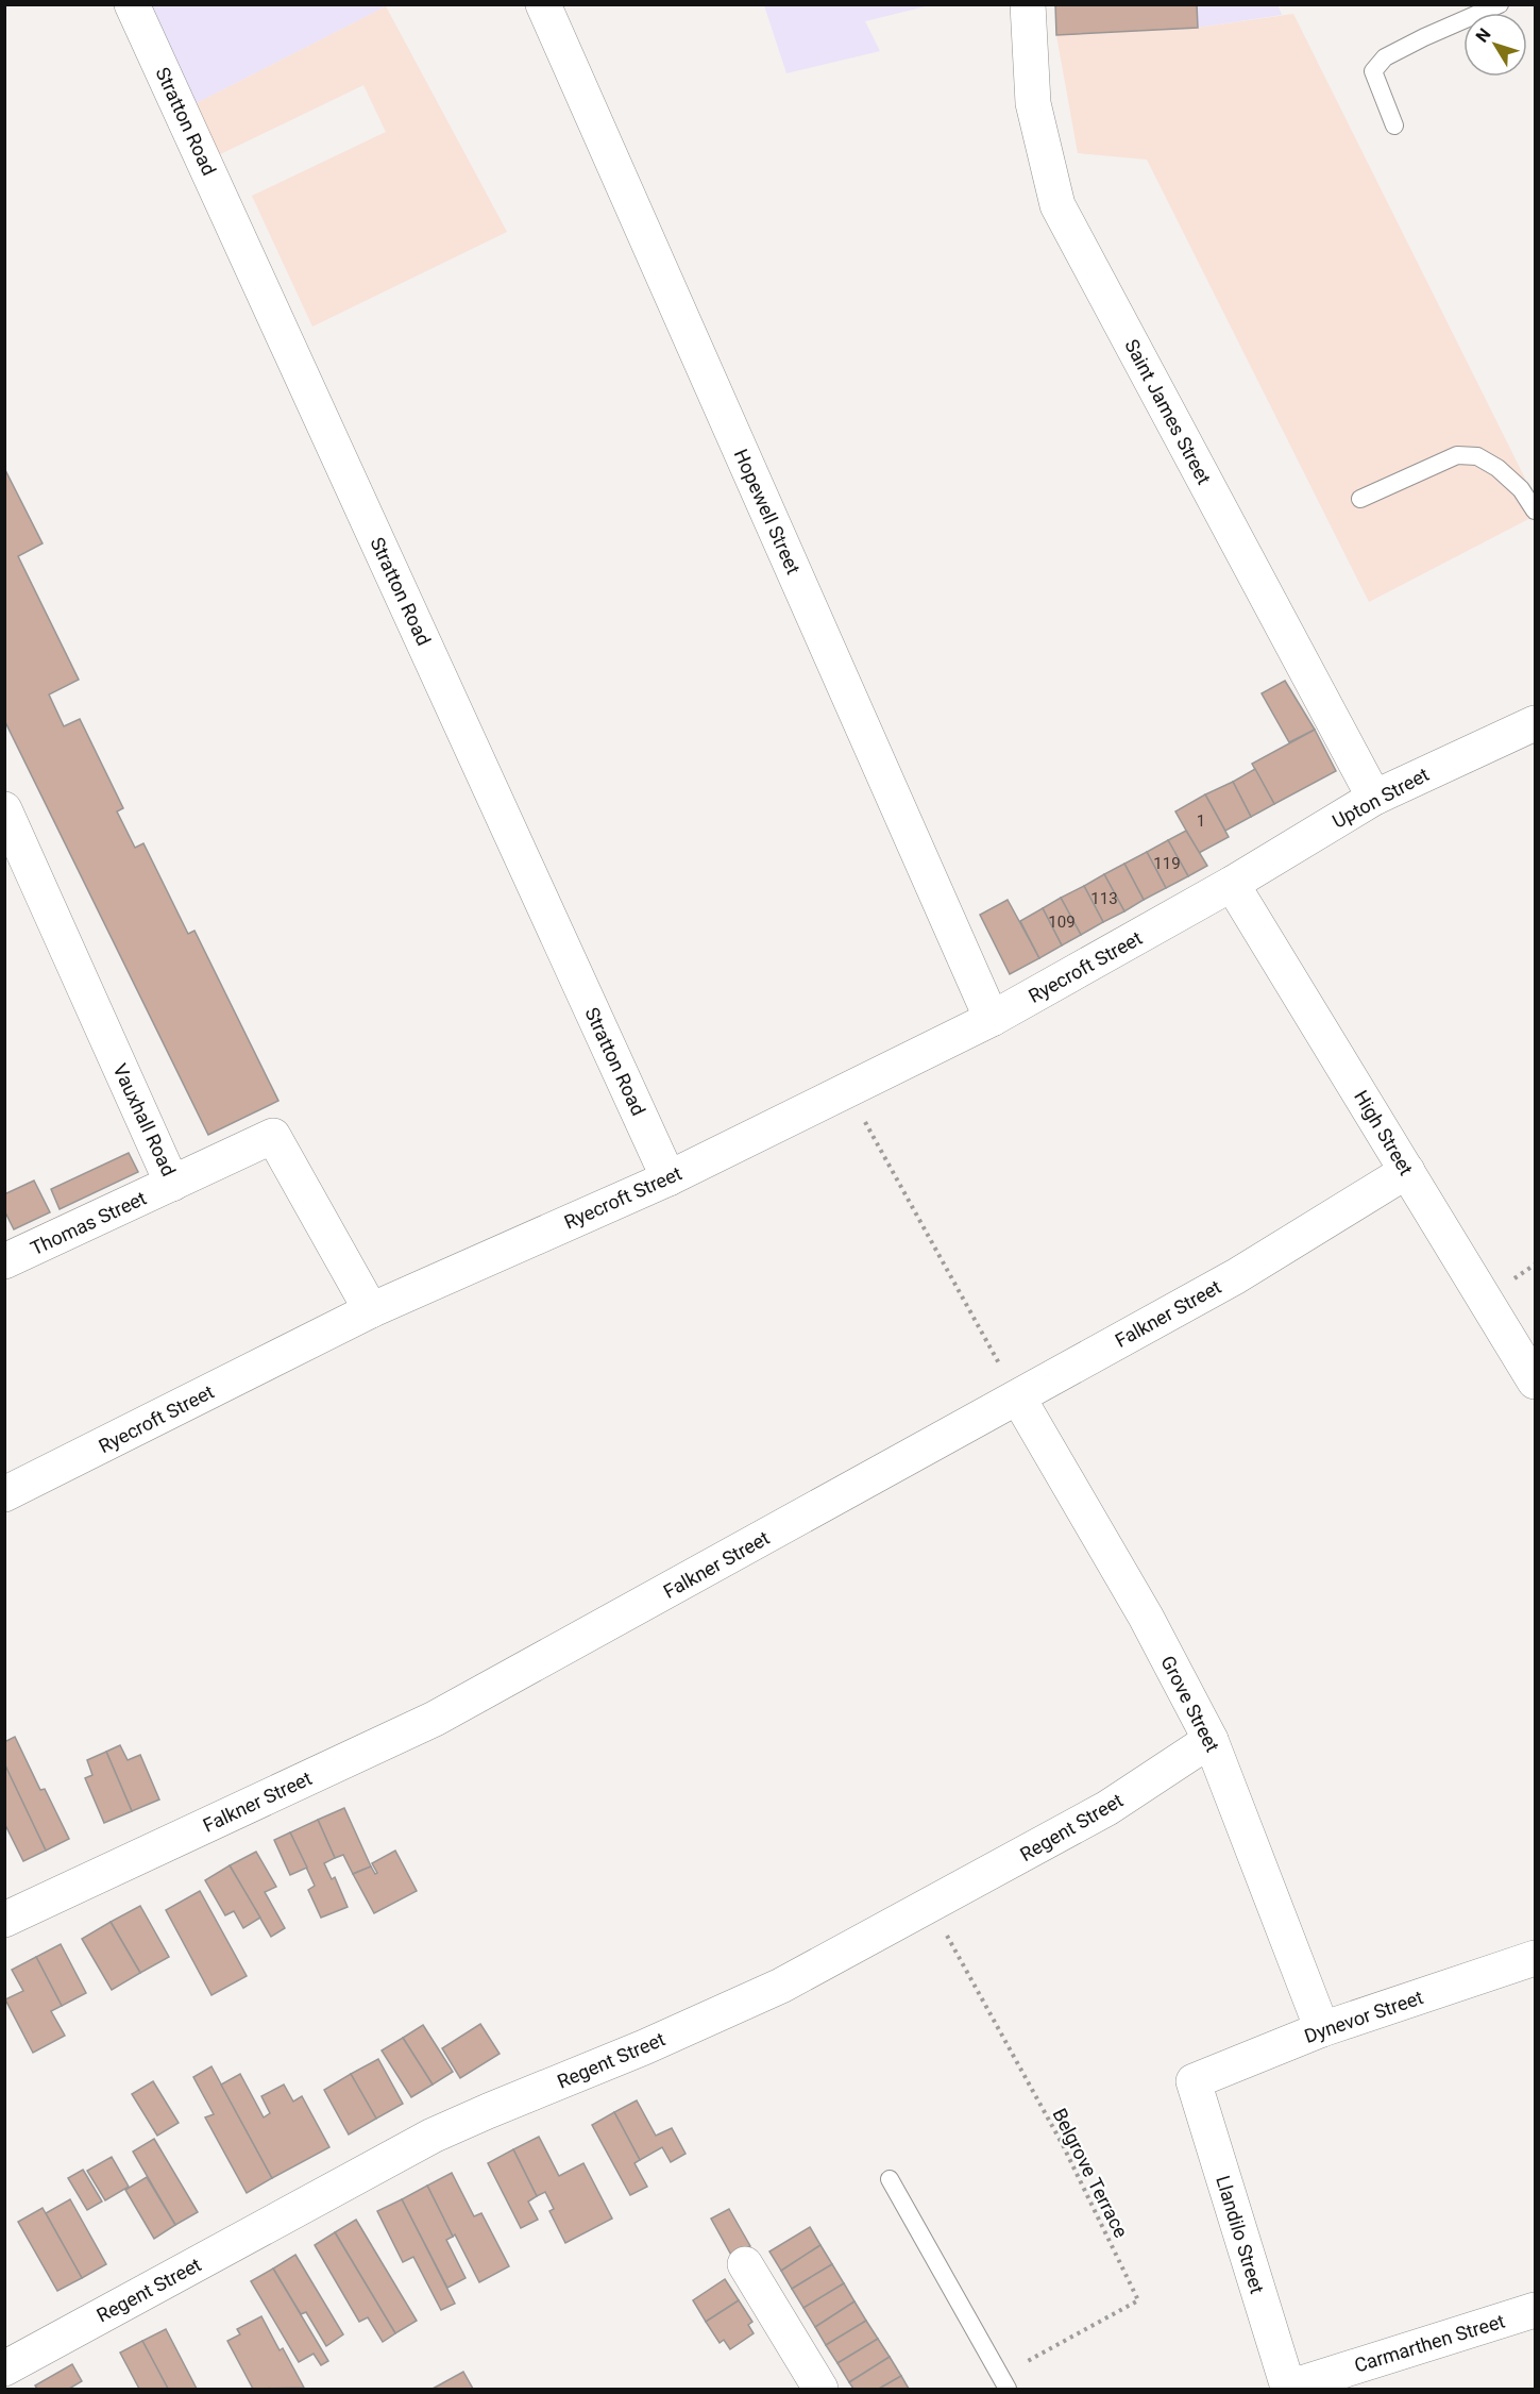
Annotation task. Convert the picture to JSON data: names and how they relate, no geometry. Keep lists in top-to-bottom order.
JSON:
{
  "streets": {
    "street": [
      "Stratton Road",
      "Saint James Street",
      "Hopewell Street",
      "Upton Street",
      "Ryecroft Street",
      "Vauxhall Road",
      "High Street",
      "Thomas Street",
      "Falkner Street",
      "Grove Street",
      "Regent Street",
      "Dynevor Street",
      "Llandilo Street",
      "Carmarthen Street"
    ],
    "path": ["Belgrove Terrace"]
  },
  "crossings": [
    ["Stratton Road", "Ryecroft Street"],
    ["Saint James Street", "Upton Street"],
    ["Hopewell Street", "Ryecroft Street"],
    ["Upton Street", "Ryecroft Street"],
    ["Upton Street", "High Street"],
    ["Ryecroft Street", "Vauxhall Road"],
    ["Ryecroft Street", "High Street"],
    ["Vauxhall Road", "Thomas Street"],
    ["High Street", "Falkner Street"],
    ["Falkner Street", "Grove Street"],
    ["Grove Street", "Regent Street"],
    ["Grove Street", "Dynevor Street"],
    ["Regent Street", "Belgrove Terrace"],
    ["Dynevor Street", "Llandilo Street"],
    ["Llandilo Street", "Carmarthen Street"]
  ],
  "house_numbers": [
    "1",
    "119",
    "113",
    "109"
  ],
  "north": "top left"
}
